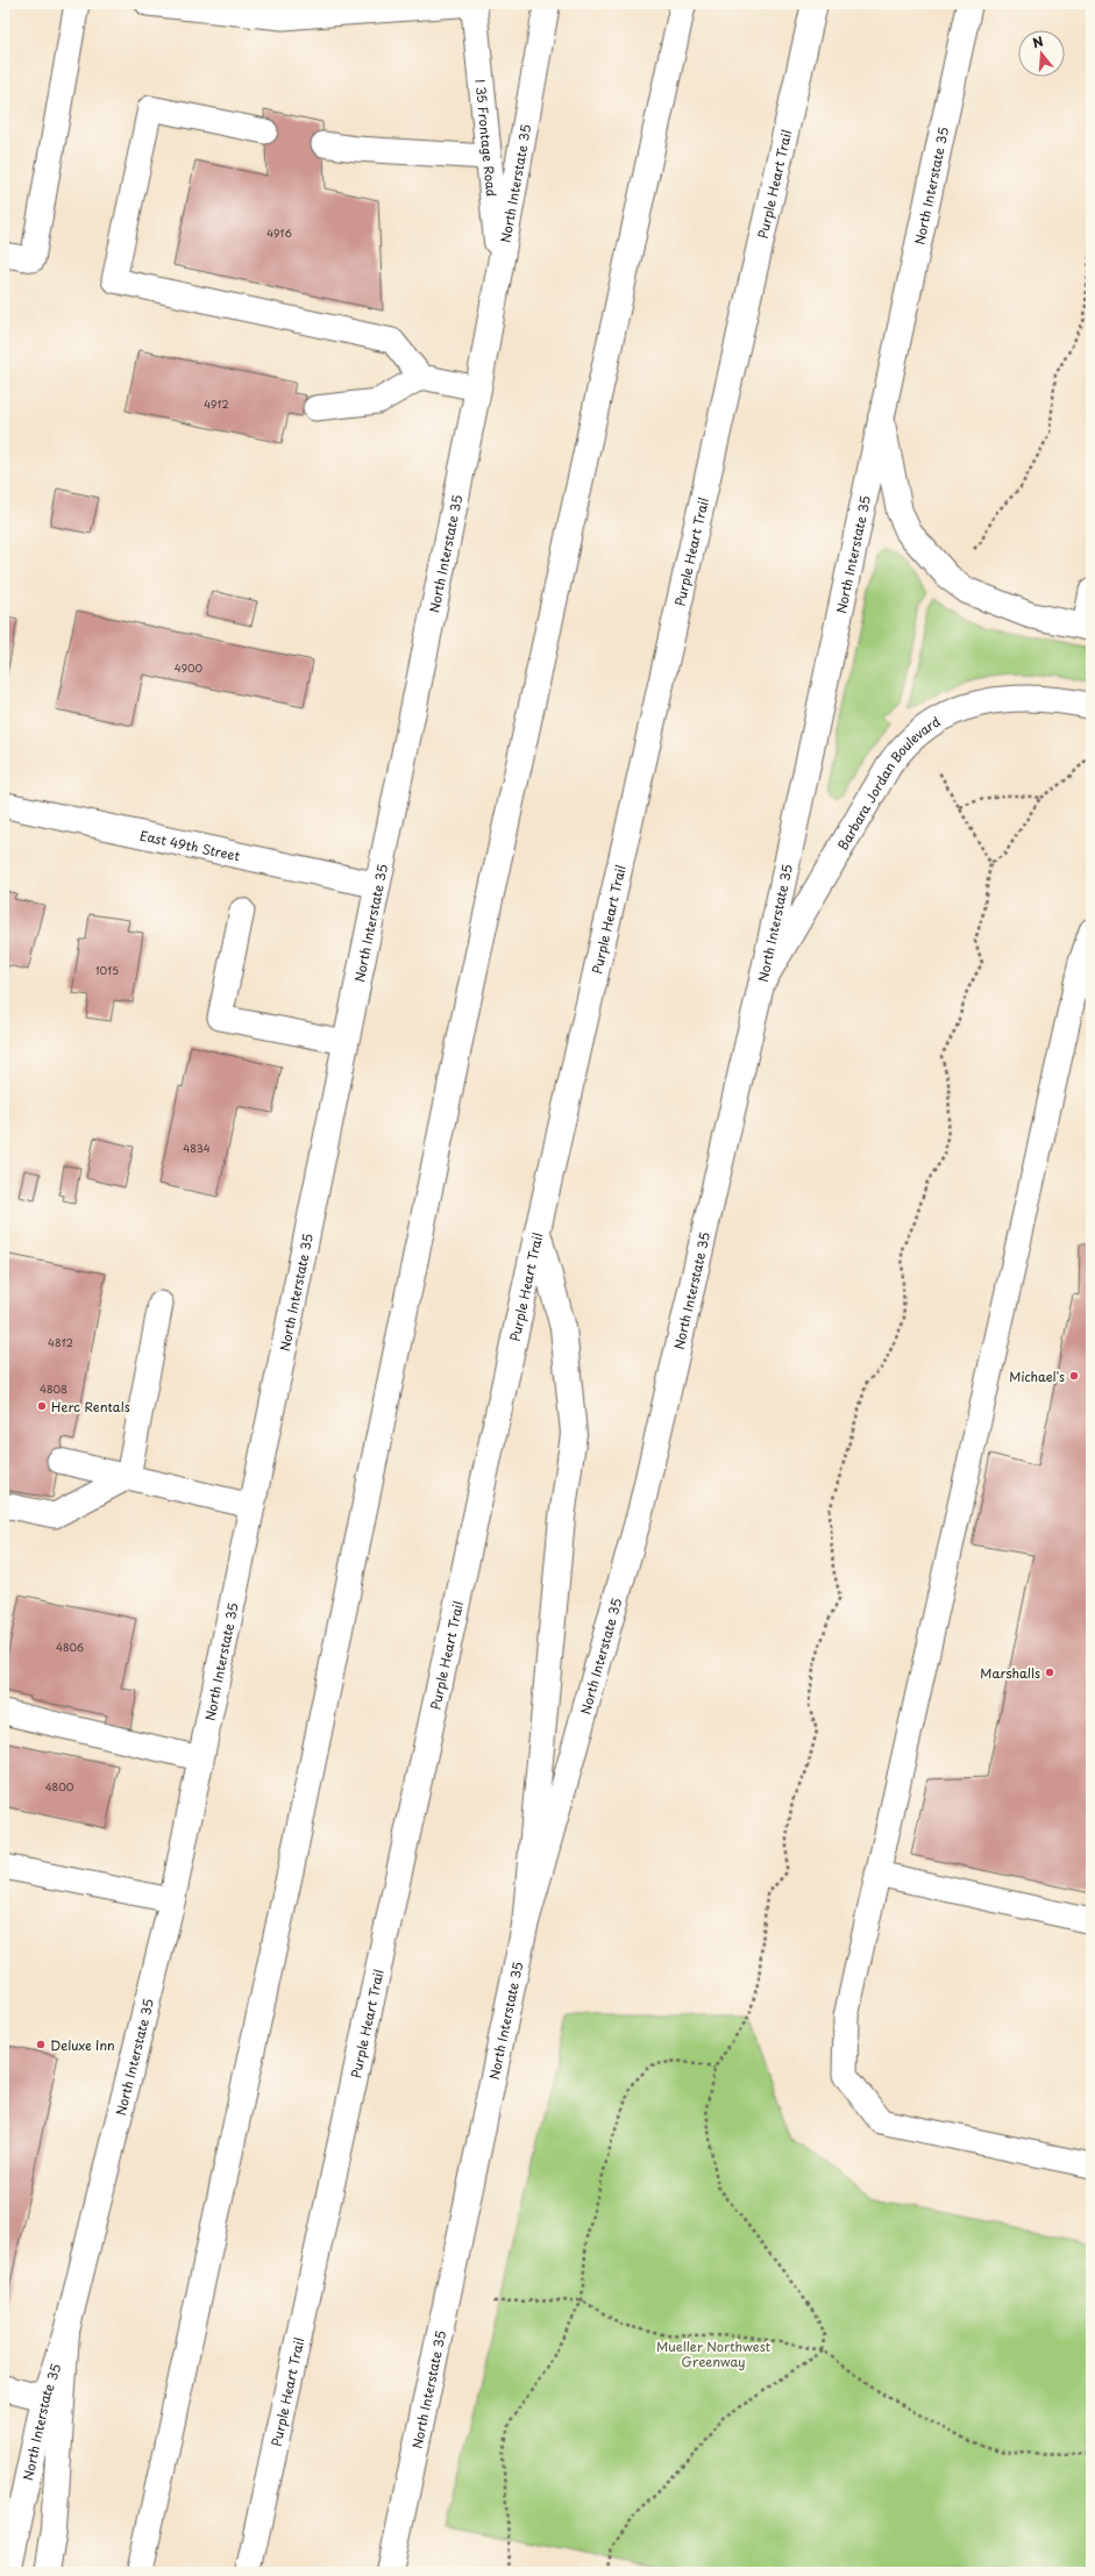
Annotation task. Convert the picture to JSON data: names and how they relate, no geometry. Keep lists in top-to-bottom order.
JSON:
{
  "streets": {
    "main road": [
      "I 35 Frontage Road",
      "North Interstate 35",
      "Purple Heart Trail",
      "Barbara Jordan Boulevard",
      "East 49th Street"
    ]
  },
  "crossings": [
    ["I 35 Frontage Road", "North Interstate 35"],
    ["North Interstate 35", "Barbara Jordan Boulevard"],
    ["North Interstate 35", "East 49th Street"]
  ],
  "parks": ["Mueller Northwest Greenway"],
  "places": [
    "Michael's",
    "Herc Rentals",
    "Marshalls",
    "Deluxe Inn"
  ],
  "house_numbers": [
    "4916",
    "4912",
    "4900",
    "1015",
    "4834",
    "4812",
    "4808",
    "4806",
    "4800"
  ],
  "north": "top"
}
